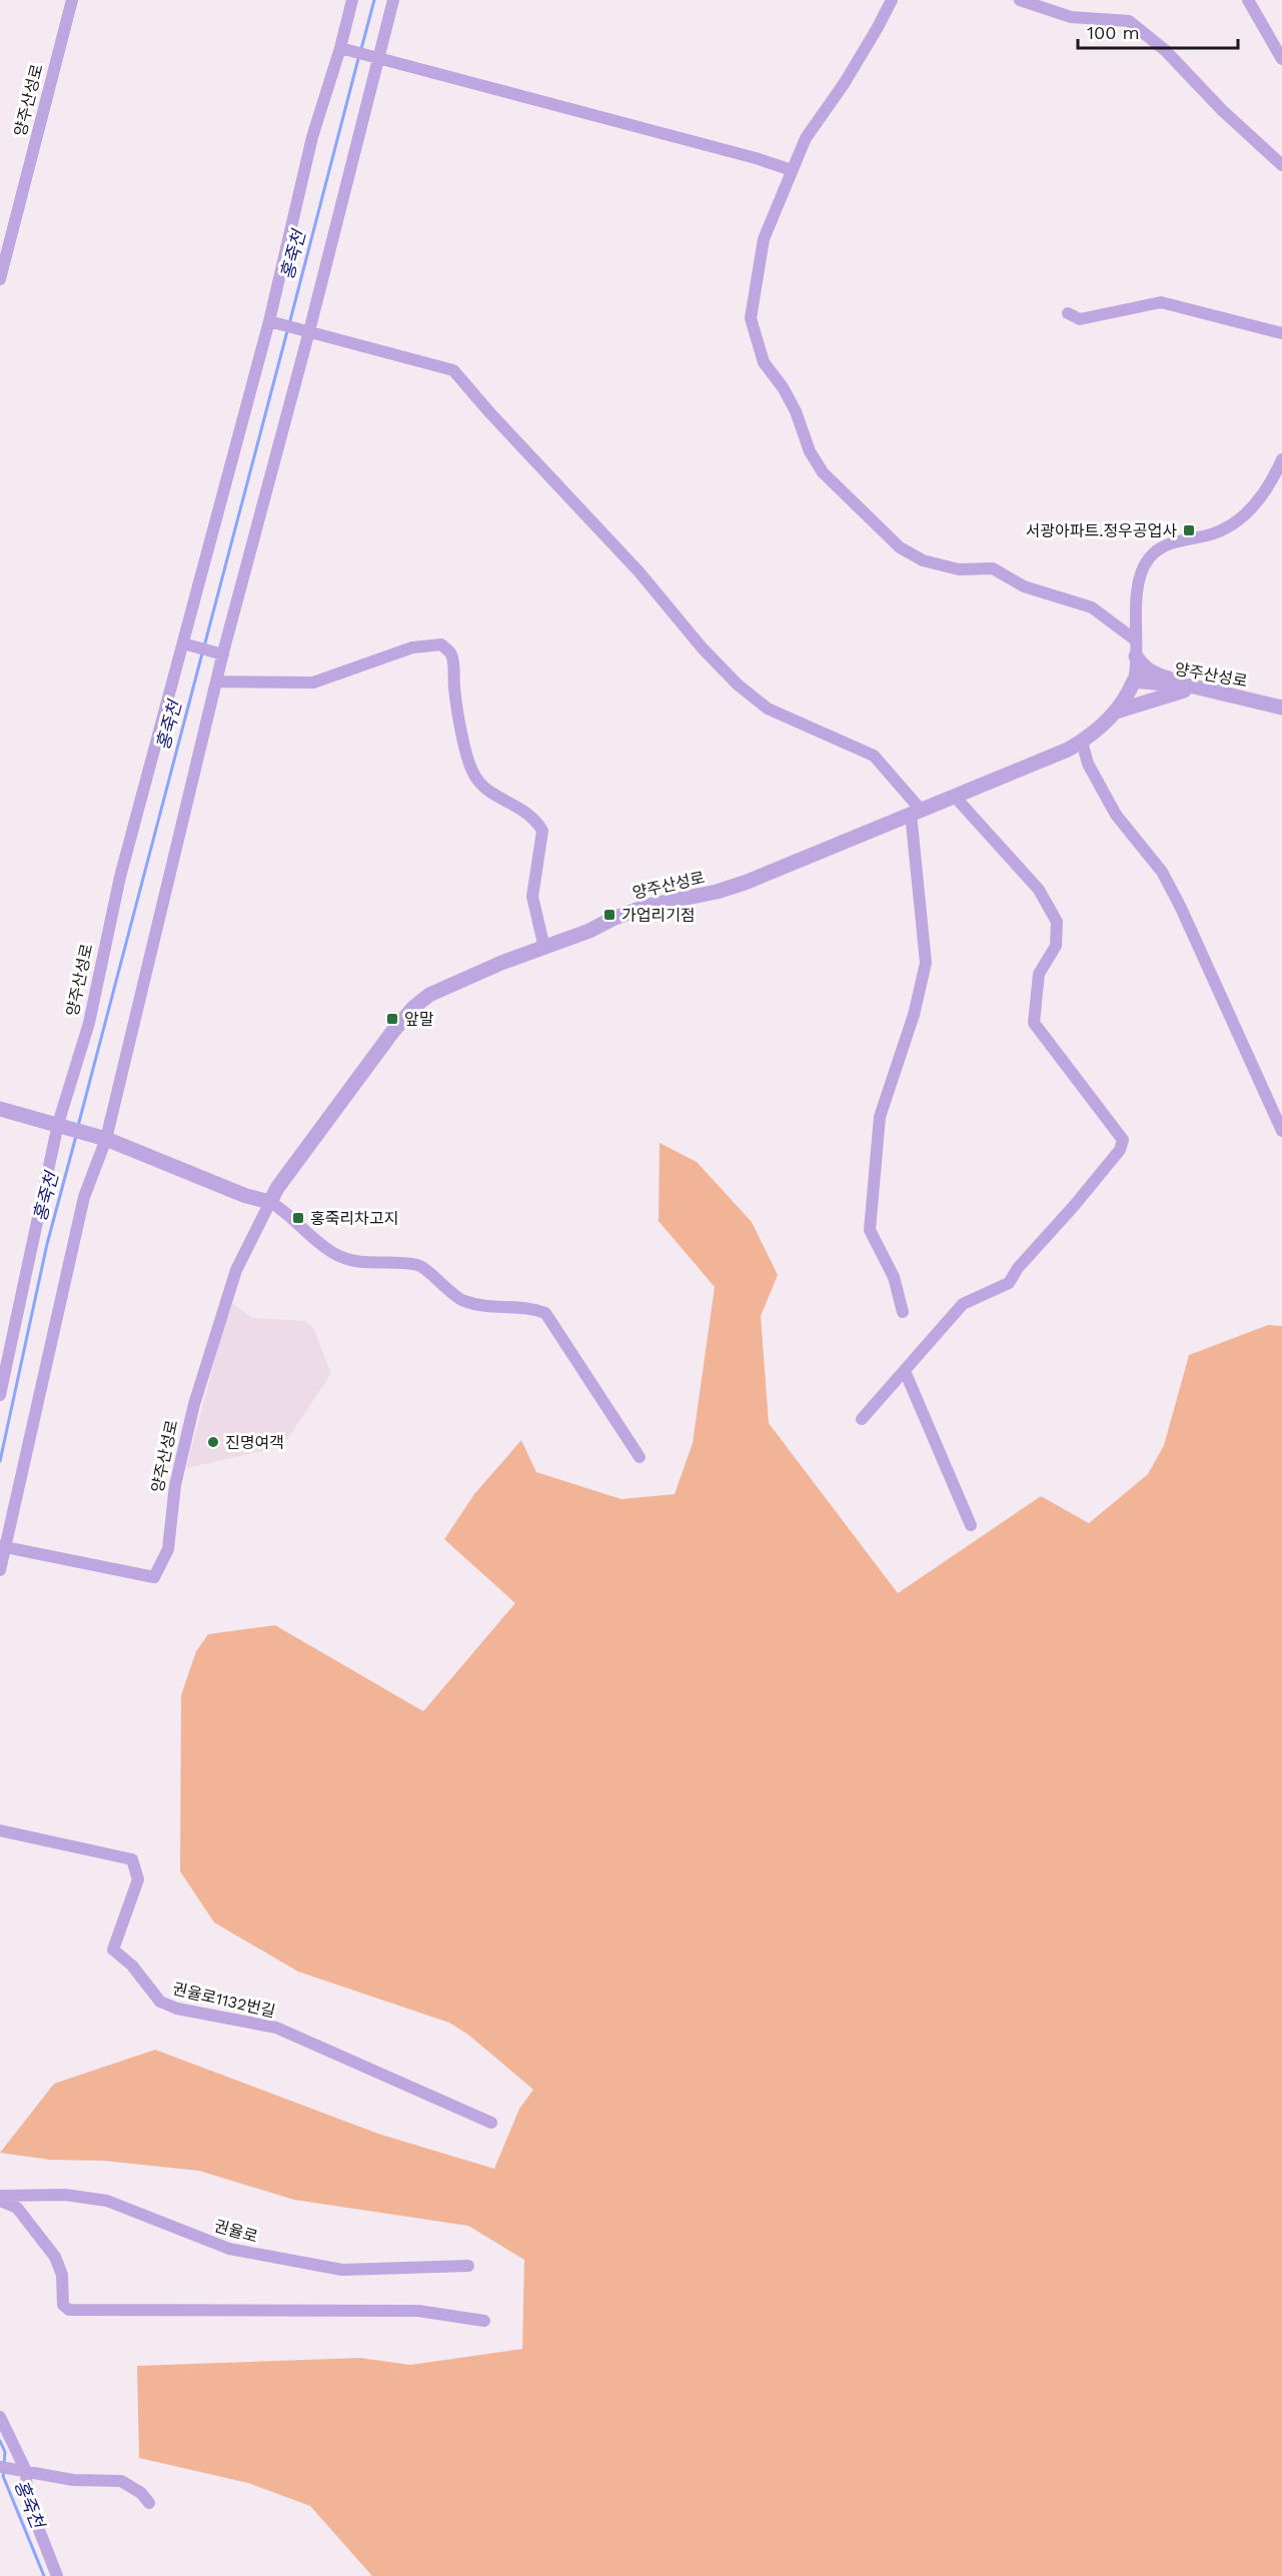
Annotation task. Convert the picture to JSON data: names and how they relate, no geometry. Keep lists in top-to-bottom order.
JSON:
{
  "streets": {
    "street": ["양주산성로", "권율로1132번길", "권율로"]
  },
  "water": ["홍죽천"],
  "places": {
    "transit": [
      "서광아파트.정우공업사",
      "가업리기점",
      "앞말",
      "홍죽리차고지"
    ],
    "other": ["진명여객"]
  },
  "scale_bar": "100 m"
}
